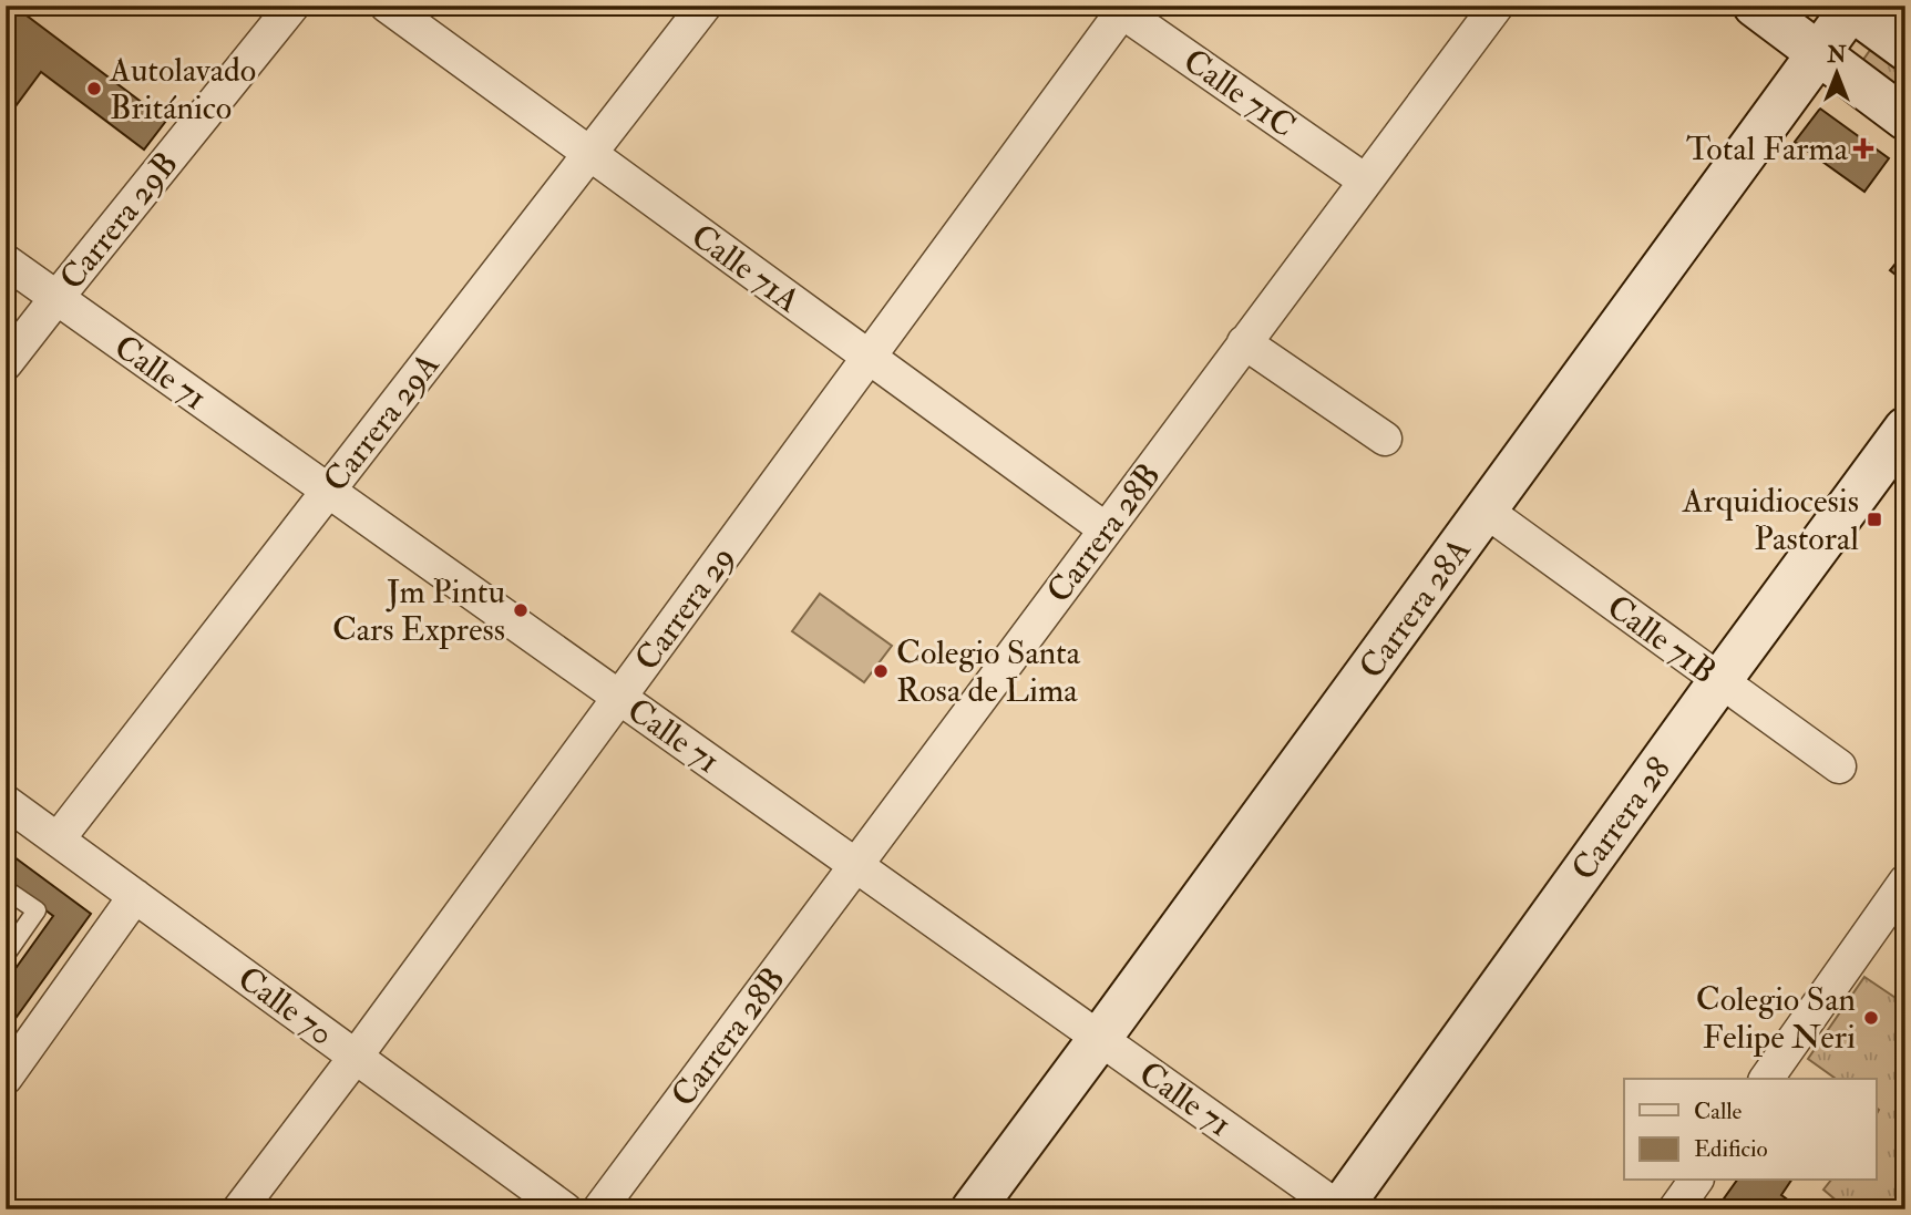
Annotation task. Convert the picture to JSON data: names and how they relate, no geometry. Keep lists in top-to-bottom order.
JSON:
{
  "streets": {
    "street": [
      "Calle 71C",
      "Carrera 29B",
      "Calle 71A",
      "Calle 71",
      "Carrera 29A",
      "Carrera 28B",
      "Carrera 29",
      "Carrera 28A",
      "Calle 71B",
      "Carrera 28",
      "Calle 70"
    ]
  },
  "crossings": [
    ["Calle 71C", "Carrera 28B"],
    ["Calle 71C", "Carrera 29"],
    ["Carrera 29B", "Calle 71"],
    ["Calle 71A", "Carrera 29A"],
    ["Calle 71A", "Carrera 28B"],
    ["Calle 71A", "Carrera 29"],
    ["Calle 71", "Carrera 29A"],
    ["Calle 71", "Carrera 28B"],
    ["Calle 71", "Carrera 29"],
    ["Calle 71", "Carrera 28A"],
    ["Calle 71", "Carrera 28"],
    ["Carrera 29A", "Calle 70"],
    ["Carrera 29", "Calle 70"],
    ["Carrera 28A", "Calle 71B"],
    ["Calle 71B", "Carrera 28"]
  ],
  "places": {
    "other": [
      "Autolavado Británico",
      "Jm Pintu Cars Express",
      "Colegio Santa Rosa de Lima",
      "Colegio San Felipe Neri"
    ],
    "health": ["Total Farma"],
    "transit": ["Arquidiocesis Pastoral"]
  },
  "legend": ["Calle", "Edificio"],
  "north": "top"
}
